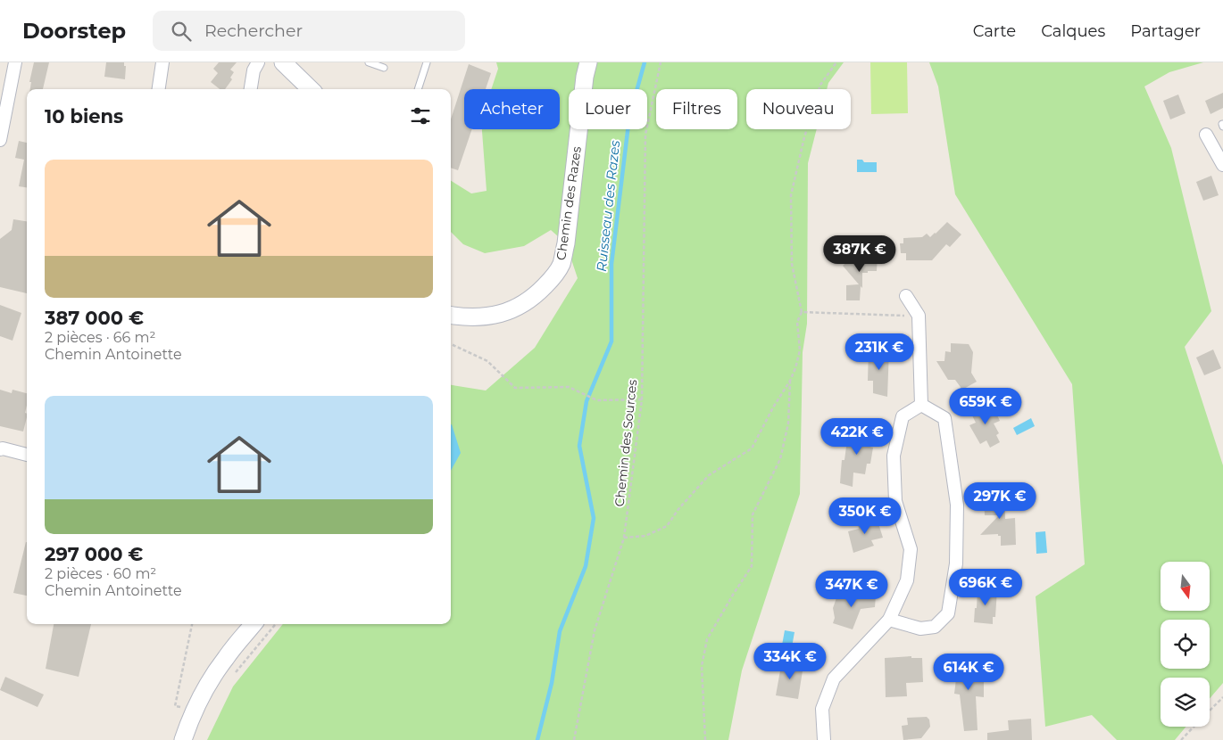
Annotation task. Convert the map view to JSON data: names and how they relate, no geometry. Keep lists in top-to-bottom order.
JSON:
{
  "streets": {
    "street": ["Chemin des Razes"],
    "path": ["Chemin des Sources"]
  },
  "water": ["Ruisseau des Razes"],
  "north": "bottom",
  "page": {
    "header": "Doorstep",
    "search": "Rechercher",
    "nav": ["Carte", "Calques", "Partager"],
    "chip": [
      "Acheter",
      "Louer",
      "Filtres",
      "Nouveau"
    ],
    "heading": "10 biens",
    "list": [
      {
        "name": "387 000 €",
        "note": "2 pièces · 66 m² · Chemin Antoinette"
      },
      {
        "name": "297 000 €",
        "note": "2 pièces · 60 m² · Chemin Antoinette"
      }
    ],
    "price": [
      "387K €",
      "231K €",
      "659K €",
      "422K €",
      "297K €",
      "350K €",
      "696K €",
      "347K €",
      "334K €",
      "614K €"
    ]
  }
}
